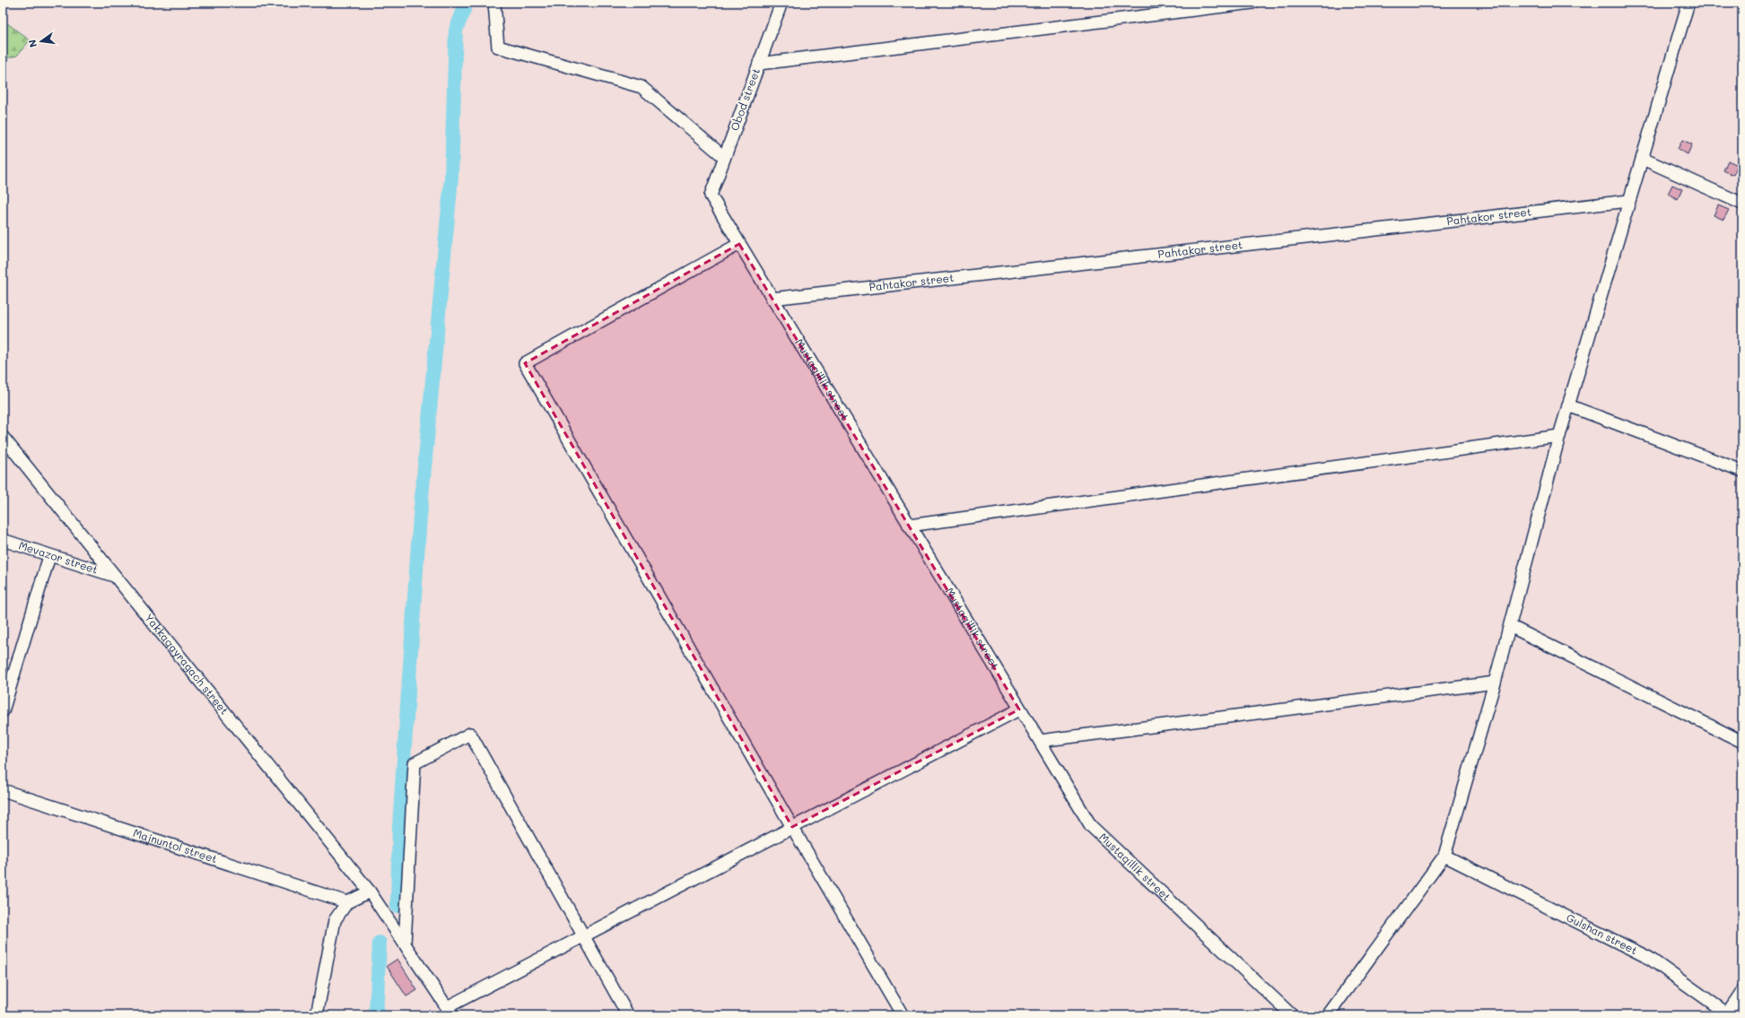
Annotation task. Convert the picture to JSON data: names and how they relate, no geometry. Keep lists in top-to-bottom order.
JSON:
{
  "streets": {
    "street": [
      "Obod street",
      "Pahtakor street",
      "Mustaqillik street",
      "Mevazor street",
      "Yakkaqayragach street",
      "Majnuntol street",
      "Gulshan street"
    ]
  },
  "crossings": [
    ["Obod street", "Mustaqillik street"],
    ["Pahtakor street", "Mustaqillik street"],
    ["Mevazor street", "Yakkaqayragach street"]
  ],
  "north": "left"
}
